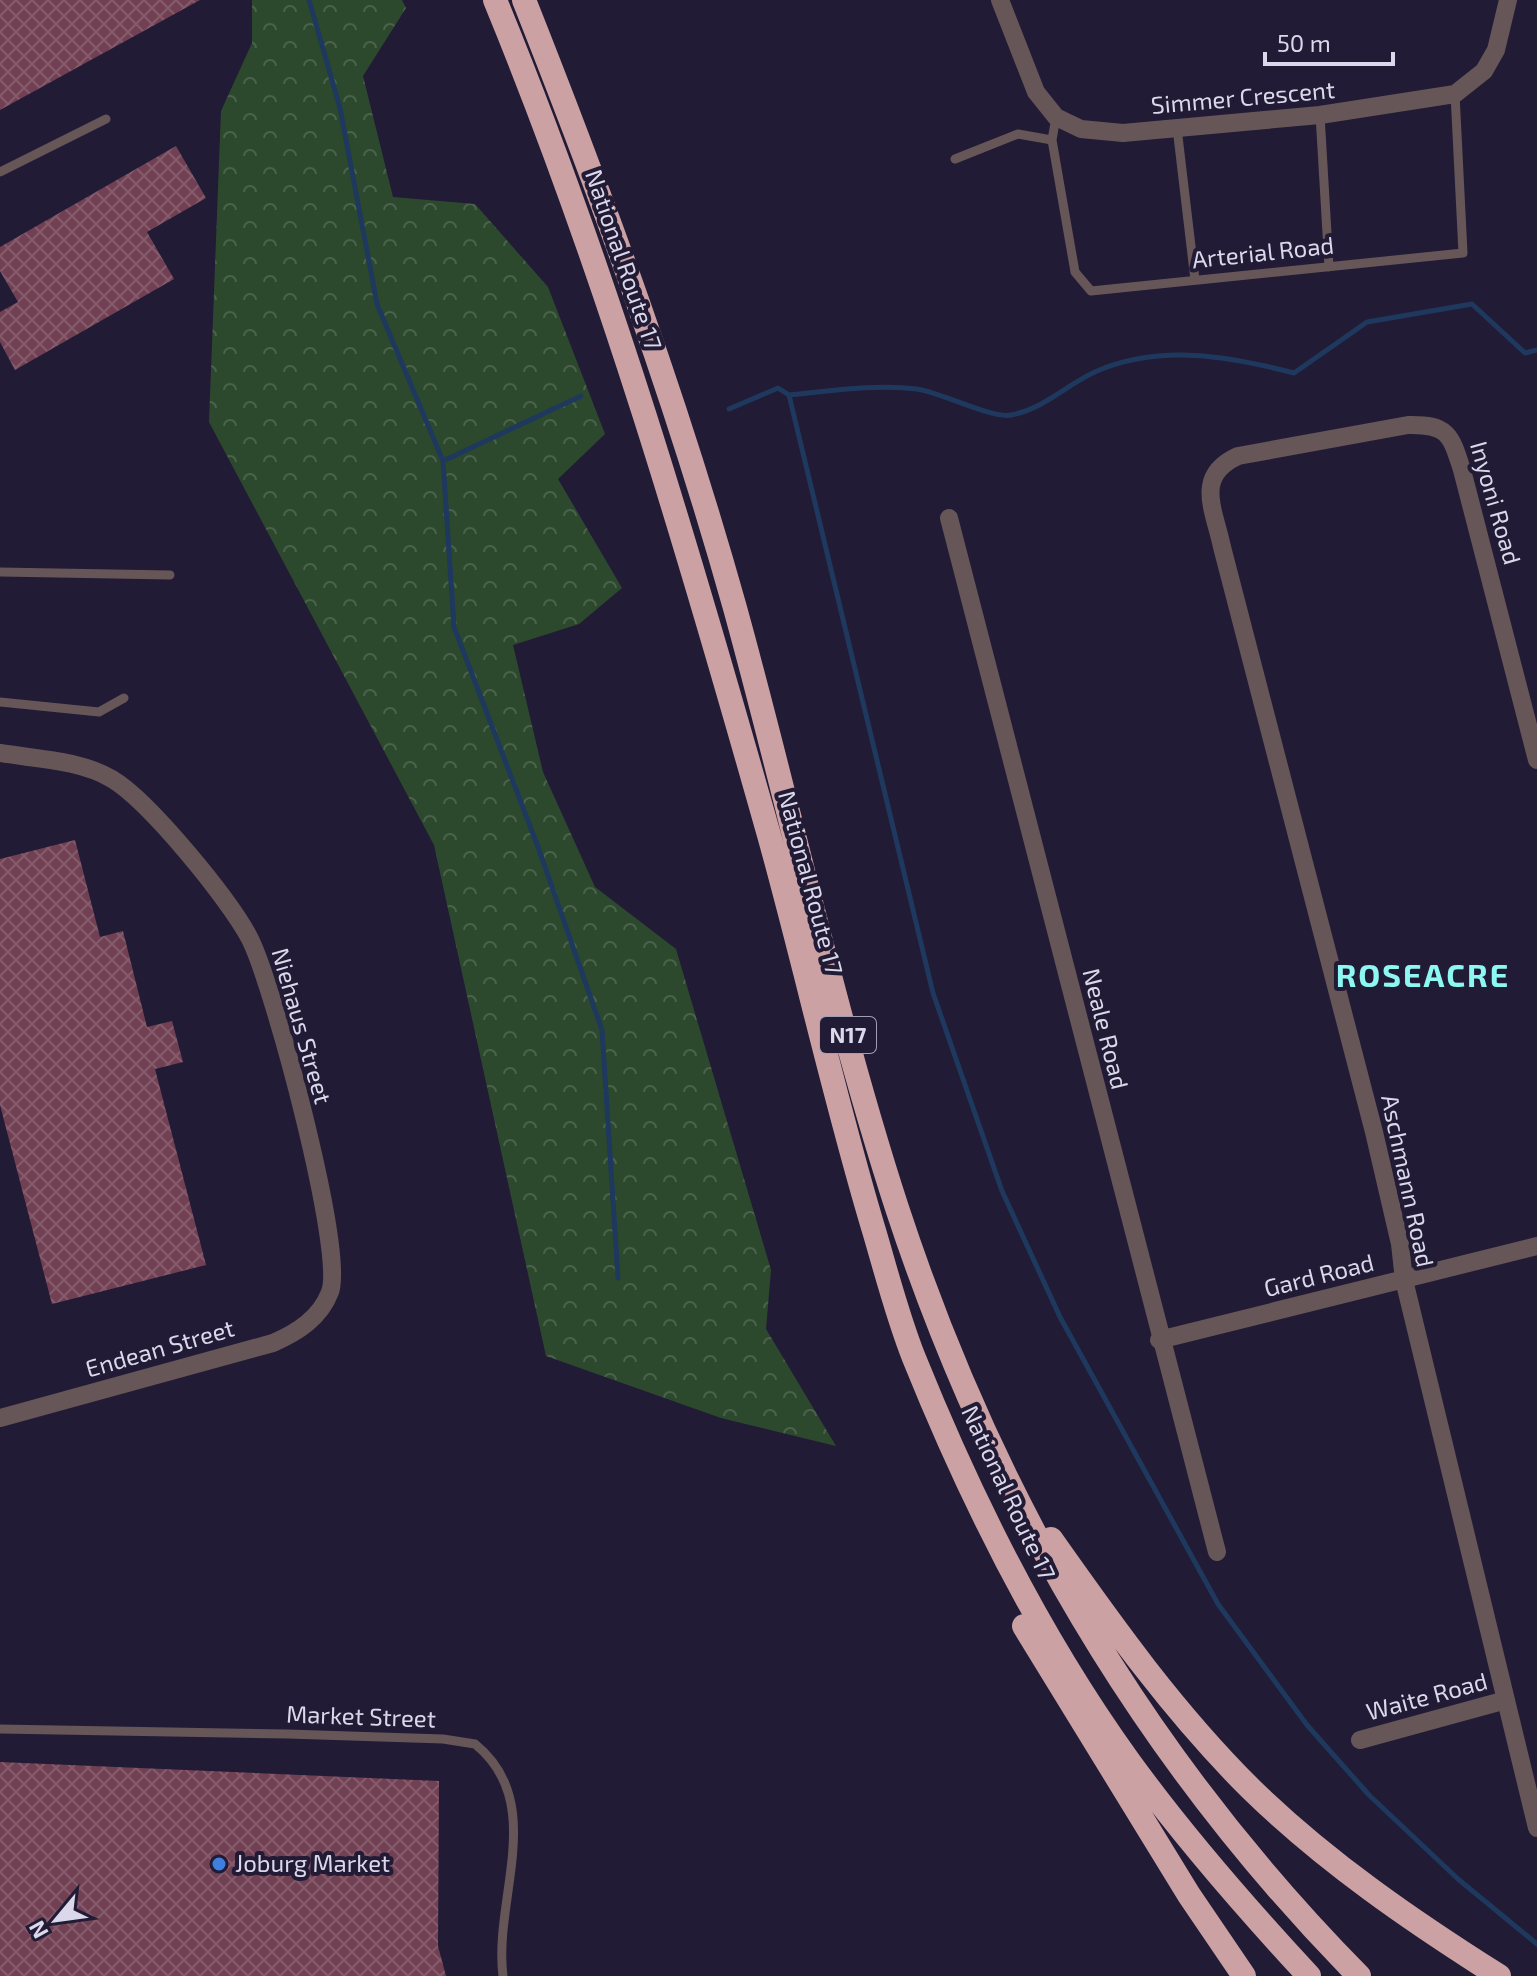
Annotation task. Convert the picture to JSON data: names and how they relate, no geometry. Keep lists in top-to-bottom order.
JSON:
{
  "streets": {
    "highway": ["National Route 17", "N17"],
    "street": [
      "Simmer Crescent",
      "Inyoni Road",
      "Niehaus Street",
      "Neale Road",
      "Aschmann Road",
      "Gard Road",
      "Endean Street",
      "Waite Road"
    ],
    "lane": ["Arterial Road", "Market Street"]
  },
  "crossings": [
    ["Simmer Crescent", "Arterial Road"],
    ["Inyoni Road", "Aschmann Road"],
    ["Niehaus Street", "Endean Street"],
    ["Neale Road", "Gard Road"],
    ["Aschmann Road", "Gard Road"],
    ["Aschmann Road", "Waite Road"]
  ],
  "districts": ["ROSEACRE"],
  "places": ["Joburg Market"],
  "scale_bar": "50 m",
  "north": "bottom left"
}
